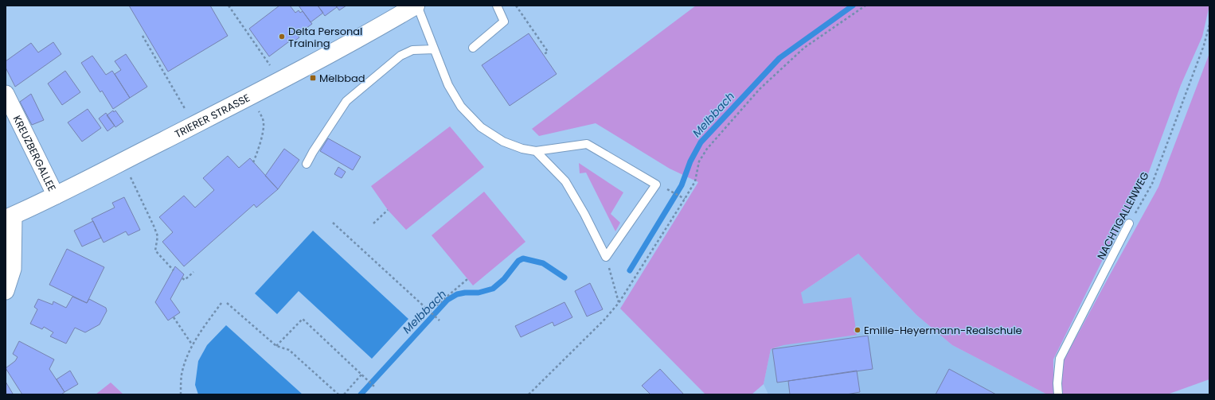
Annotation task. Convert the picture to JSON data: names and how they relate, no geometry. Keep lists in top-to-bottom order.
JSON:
{
  "streets": {
    "street": ["TRIERER STRASSE", "KREUZBERGALLEE"],
    "lane": ["NACHTIGALLENWEG"]
  },
  "crossings": [
    ["TRIERER STRASSE", "KREUZBERGALLEE"]
  ],
  "water": ["Melbbach"],
  "places": {
    "other": ["Delta Personal Training", "Emilie-Heyermann-Realschule"],
    "transit": ["Melbbad"]
  }
}
